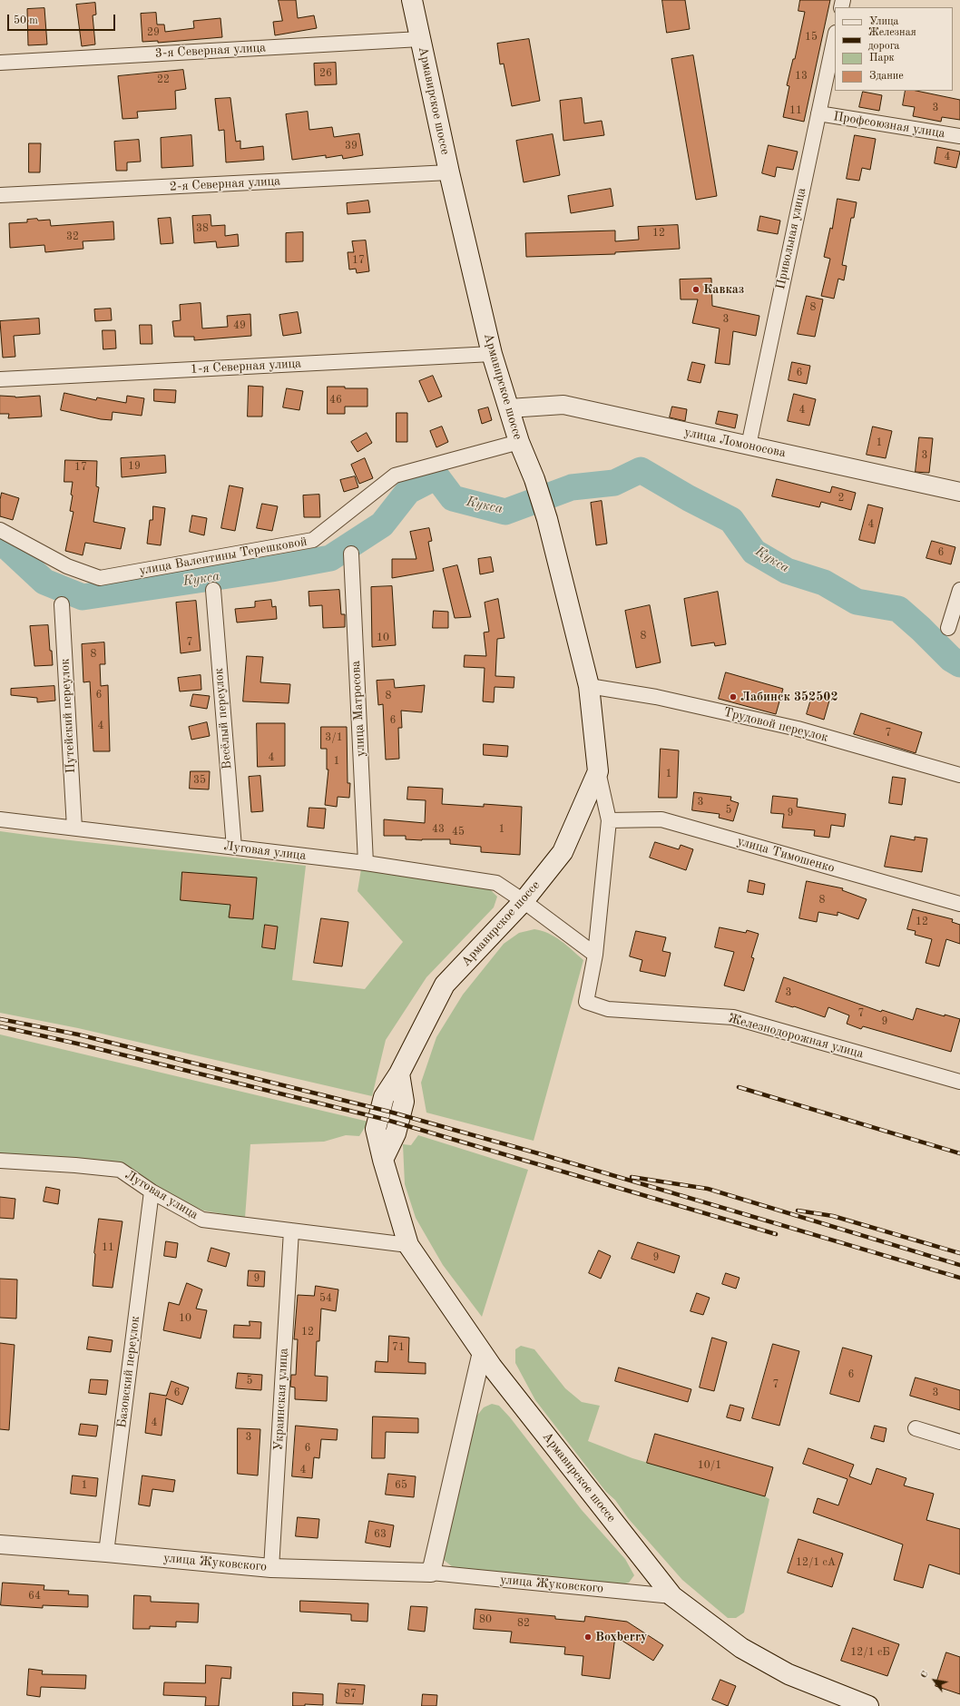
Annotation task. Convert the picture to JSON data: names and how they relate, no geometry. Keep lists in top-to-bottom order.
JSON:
{
  "streets": {
    "main road": ["Армавирское шоссе"],
    "street": [
      "3-я Северная улица",
      "Профсоюзная улица",
      "2-я Северная улица",
      "Привольная улица",
      "1-я Северная улица",
      "улица Ломоносова",
      "улица Валентины Терешковой",
      "улица Матросова",
      "Путейский переулок",
      "Весёлый переулок",
      "Трудовой переулок",
      "Луговая улица",
      "улица Тимошенко",
      "Железнодорожная улица",
      "Базовский переулок",
      "Украинская улица",
      "улица Жуковского"
    ]
  },
  "crossings": [
    ["3-я Северная улица", "Армавирское шоссе"],
    ["Армавирское шоссе", "2-я Северная улица"],
    ["Армавирское шоссе", "1-я Северная улица"],
    ["Армавирское шоссе", "улица Ломоносова"],
    ["Армавирское шоссе", "улица Валентины Терешковой"],
    ["Армавирское шоссе", "Трудовой переулок"],
    ["Армавирское шоссе", "Луговая улица"],
    ["Армавирское шоссе", "улица Тимошенко"],
    ["Армавирское шоссе", "Железнодорожная улица"],
    ["Армавирское шоссе", "улица Жуковского"],
    ["Профсоюзная улица", "Привольная улица"],
    ["Привольная улица", "улица Ломоносова"],
    ["улица Матросова", "Луговая улица"],
    ["Путейский переулок", "Луговая улица"],
    ["Весёлый переулок", "Луговая улица"],
    ["Луговая улица", "Базовский переулок"],
    ["Луговая улица", "Украинская улица"],
    ["Базовский переулок", "улица Жуковского"],
    ["Украинская улица", "улица Жуковского"]
  ],
  "water": ["Кукса"],
  "places": ["Кавказ", "Лабинск 352502", "Boxberry"],
  "house_numbers": [
    "29",
    "15",
    "26",
    "13",
    "22",
    "3",
    "11",
    "39",
    "4",
    "38",
    "12",
    "32",
    "17",
    "8",
    "3",
    "49",
    "6",
    "46",
    "4",
    "1",
    "3",
    "19",
    "17",
    "2",
    "4",
    "6",
    "8",
    "10",
    "7",
    "8",
    "6",
    "8",
    "6",
    "4",
    "7",
    "3/1",
    "4",
    "1",
    "1",
    "35",
    "3",
    "5",
    "9",
    "43",
    "1",
    "45",
    "8",
    "12",
    "3",
    "7",
    "9",
    "11",
    "9",
    "9",
    "54",
    "10",
    "12",
    "71",
    "6",
    "5",
    "7",
    "6",
    "3",
    "4",
    "3",
    "6",
    "10/1",
    "4",
    "1",
    "65",
    "63",
    "12/1 сА",
    "64",
    "80",
    "82",
    "12/1 сБ",
    "87"
  ],
  "legend": [
    "Улица",
    "Железная дорога",
    "Парк",
    "Здание"
  ],
  "scale_bar": "50 m",
  "north": "top left"
}
